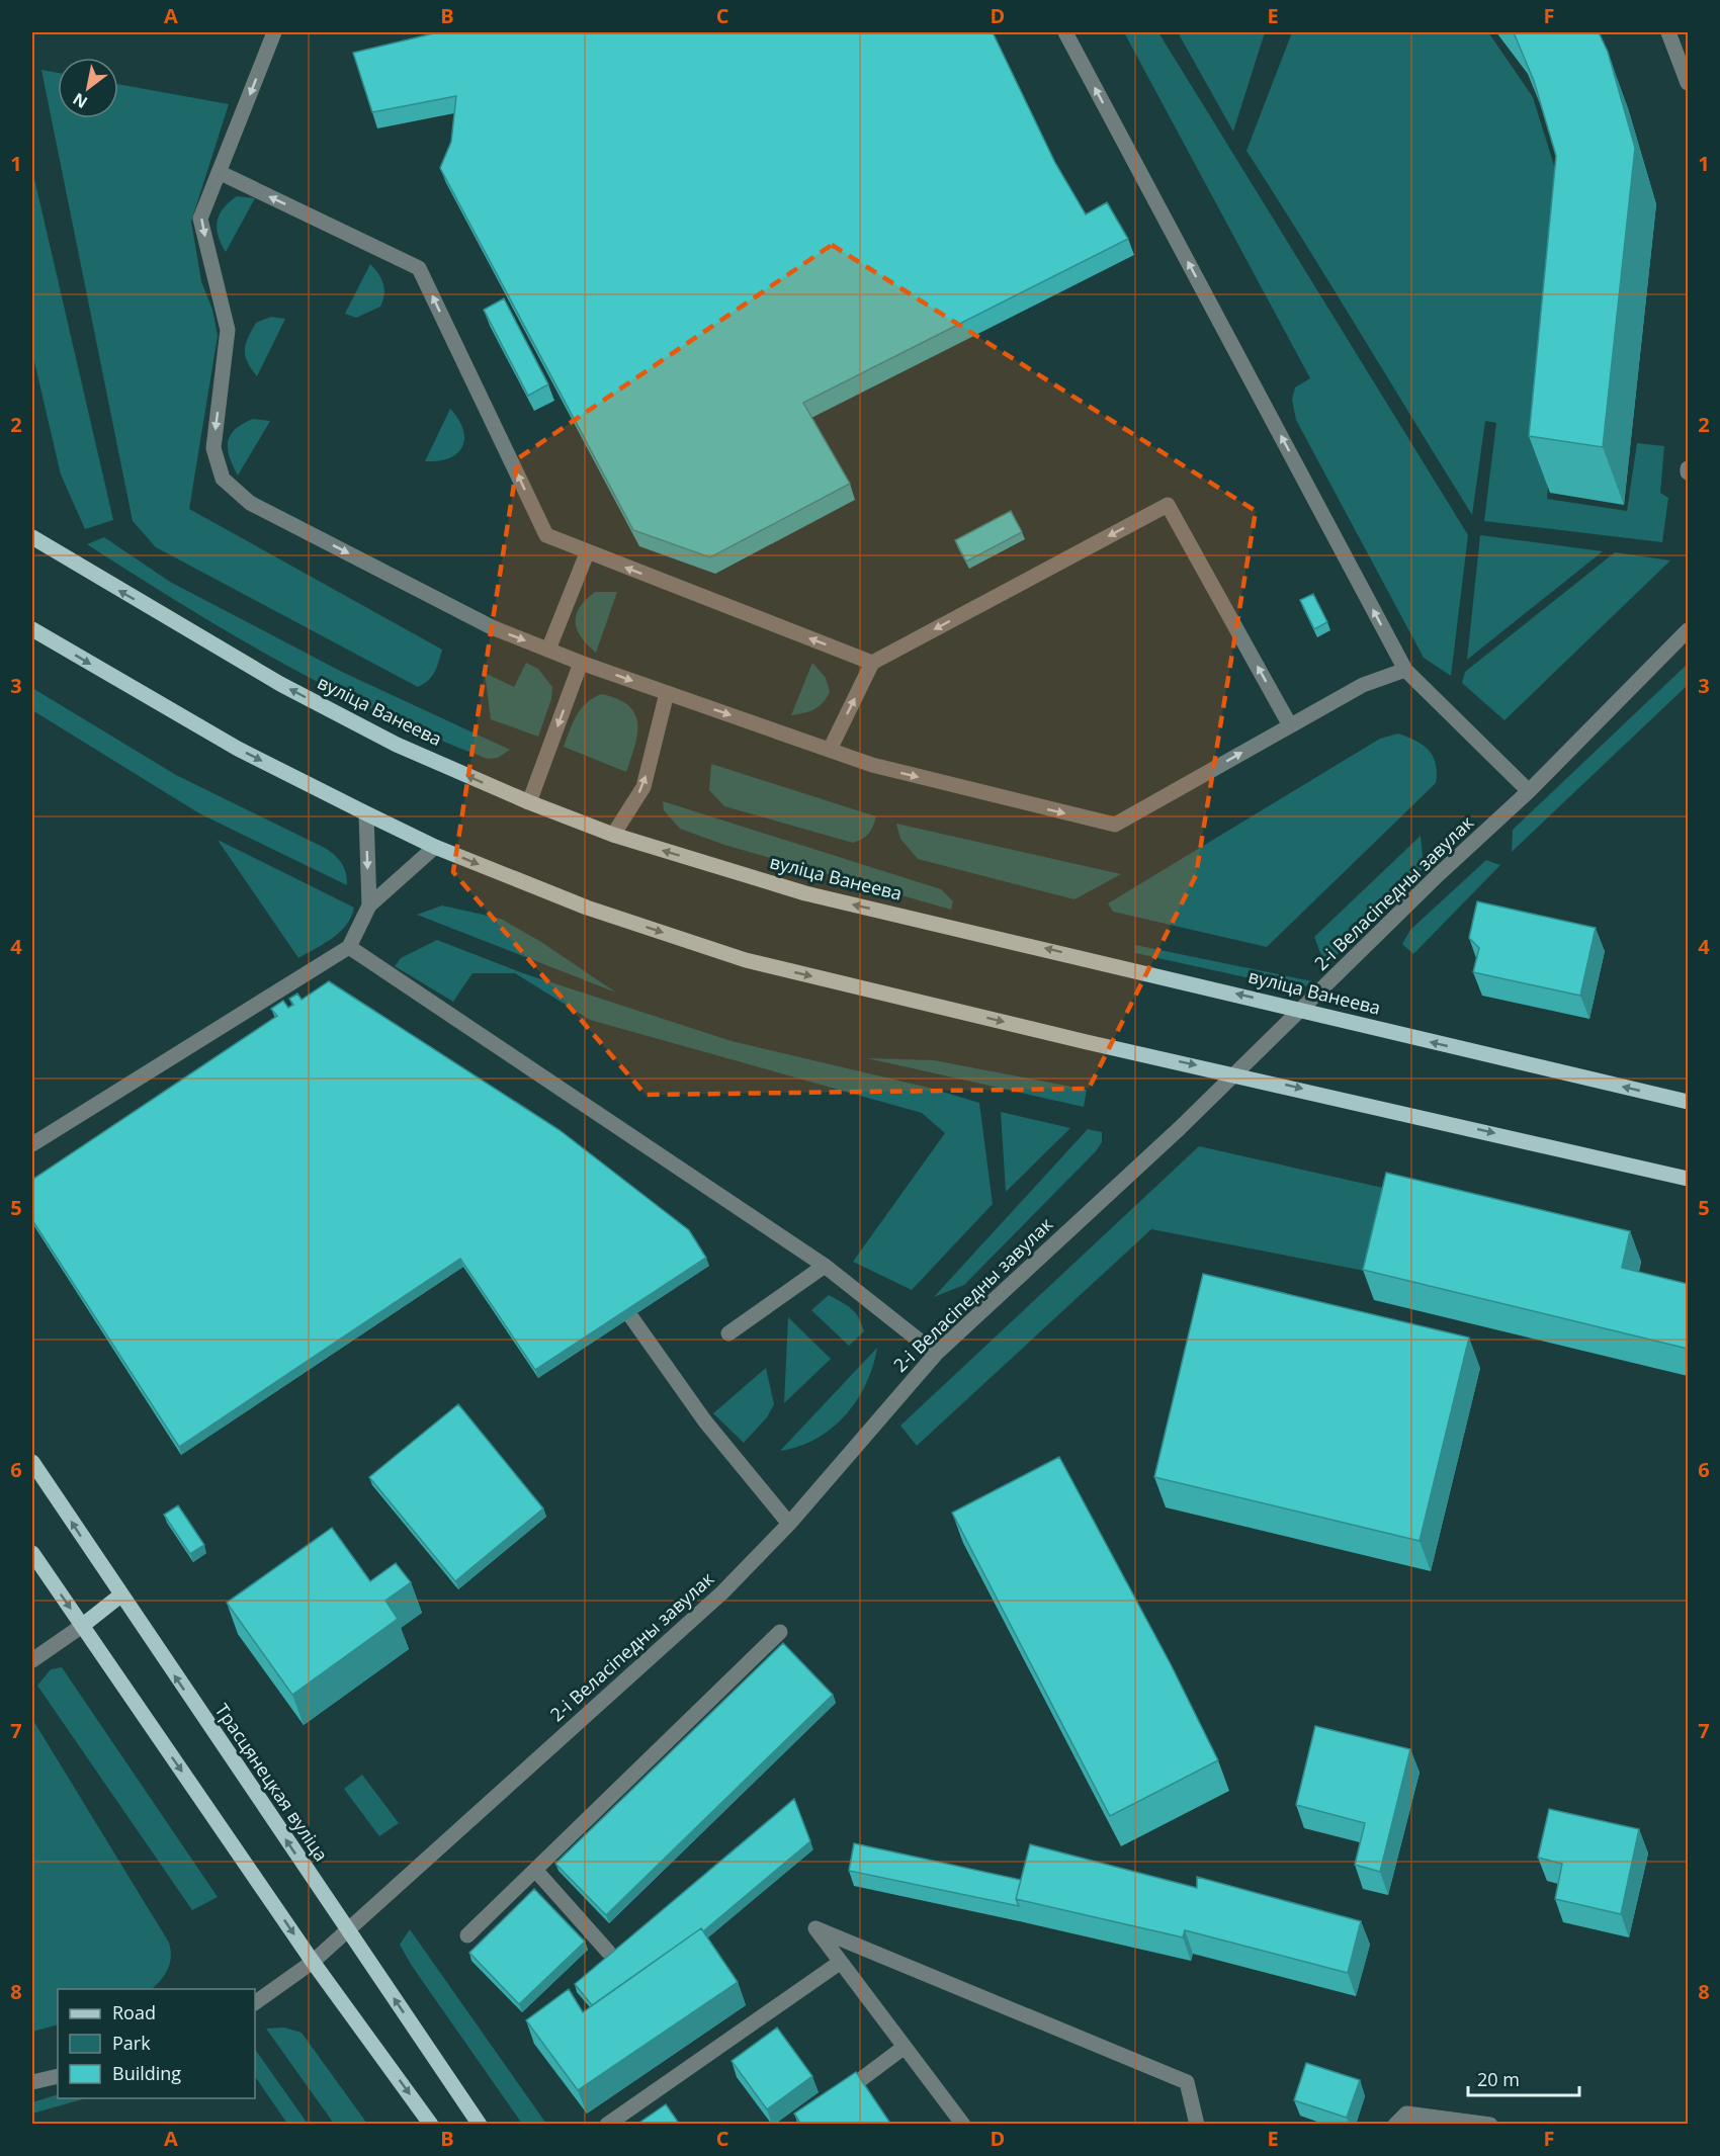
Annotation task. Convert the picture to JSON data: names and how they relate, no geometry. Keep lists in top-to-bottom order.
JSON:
{
  "streets": {
    "main road": ["вуліца Ванеева", "Трасцянецкая вуліца"],
    "street": ["2-і Веласіпедны завулак"]
  },
  "crossings": [
    ["вуліца Ванеева", "2-і Веласіпедны завулак"],
    ["2-і Веласіпедны завулак", "Трасцянецкая вуліца"]
  ],
  "legend": ["Road", "Park", "Building"],
  "scale_bar": "20 m",
  "north": "bottom left",
  "grid": {
    "columns": [
      "A",
      "B",
      "C",
      "D",
      "E",
      "F"
    ],
    "rows": [
      "1",
      "2",
      "3",
      "4",
      "5",
      "6",
      "7",
      "8"
    ]
  }
}
